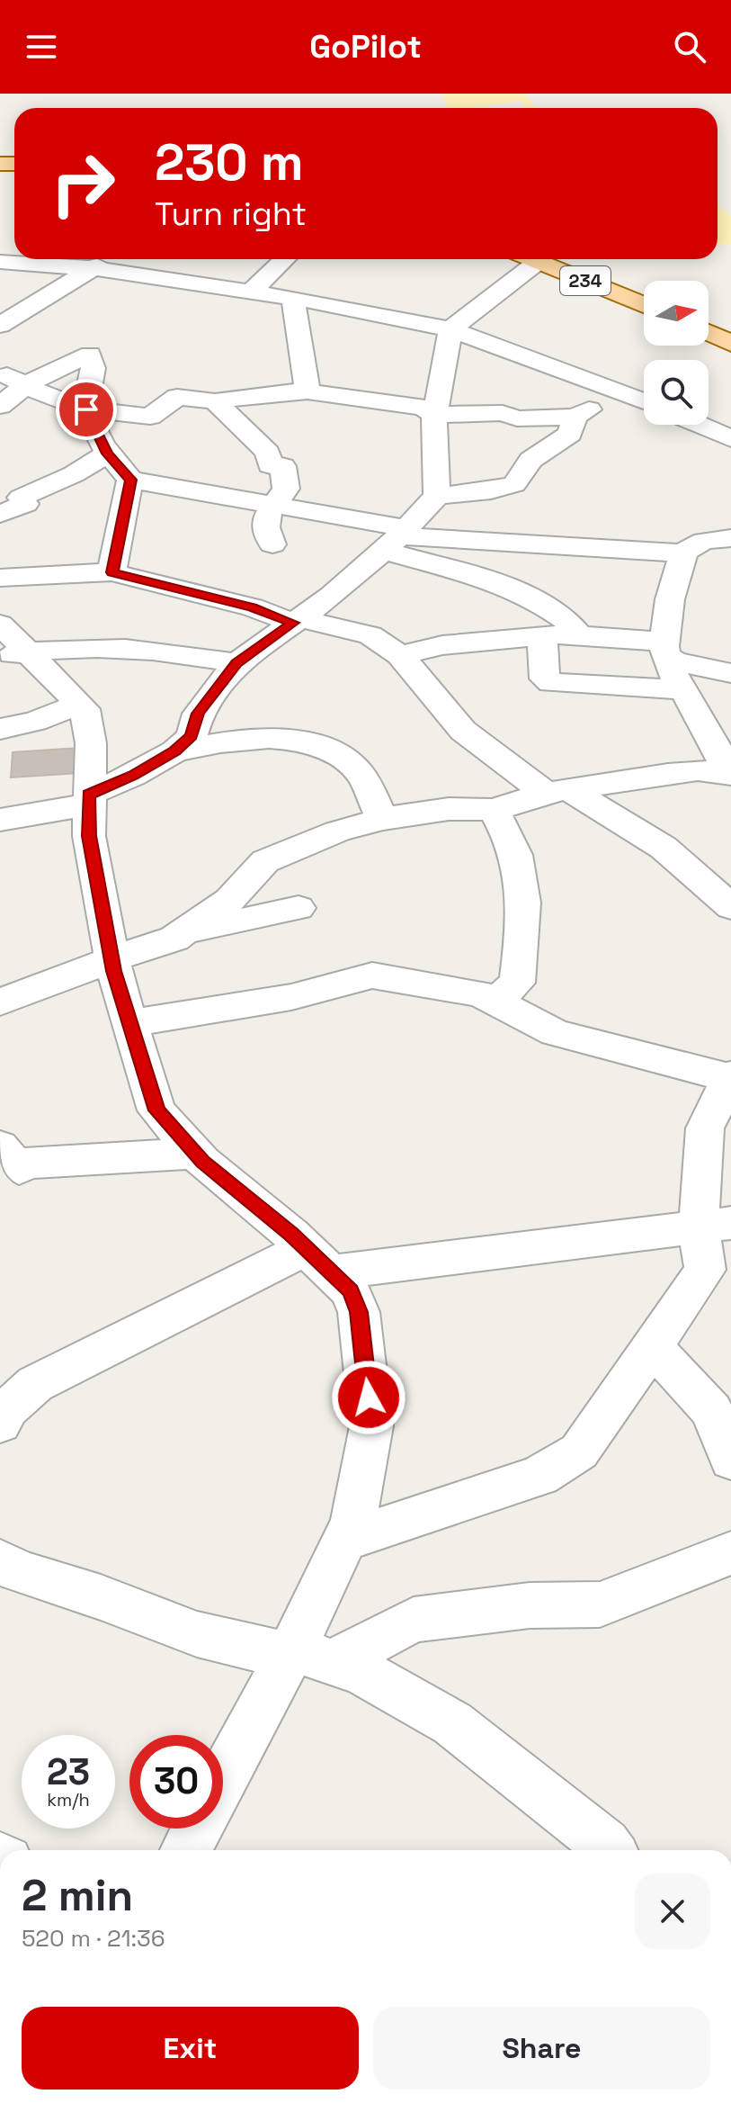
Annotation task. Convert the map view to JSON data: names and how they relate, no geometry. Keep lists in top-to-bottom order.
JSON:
{
  "streets": {
    "main road": ["234"]
  },
  "north": "right",
  "page": {
    "header": "GoPilot",
    "turn": ["230 m", "Turn right"],
    "speed": "23 km/h",
    "limit": "30",
    "heading": ["2 min", "520 m · 21:36"],
    "buttons": ["Exit", "Share"]
  }
}
